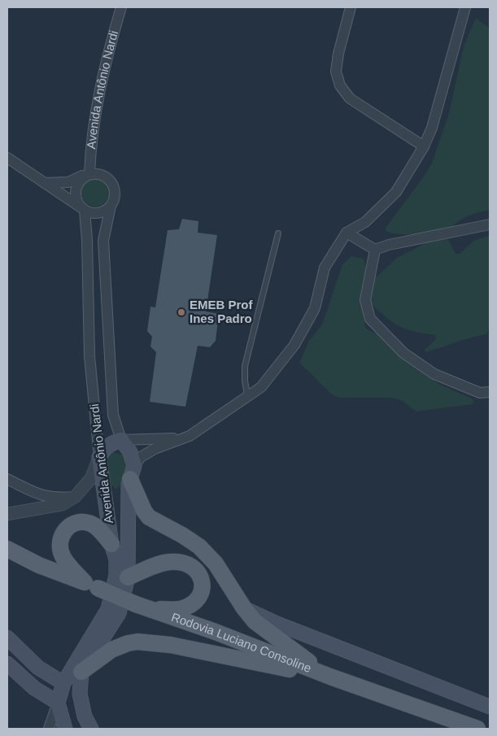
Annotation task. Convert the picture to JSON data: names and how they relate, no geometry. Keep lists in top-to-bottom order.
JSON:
{
  "streets": {
    "main road": ["Avenida Antônio Nardi", "Rodovia Luciano Consoline"]
  },
  "places": ["EMEB Prof Ines Padro"]
}
